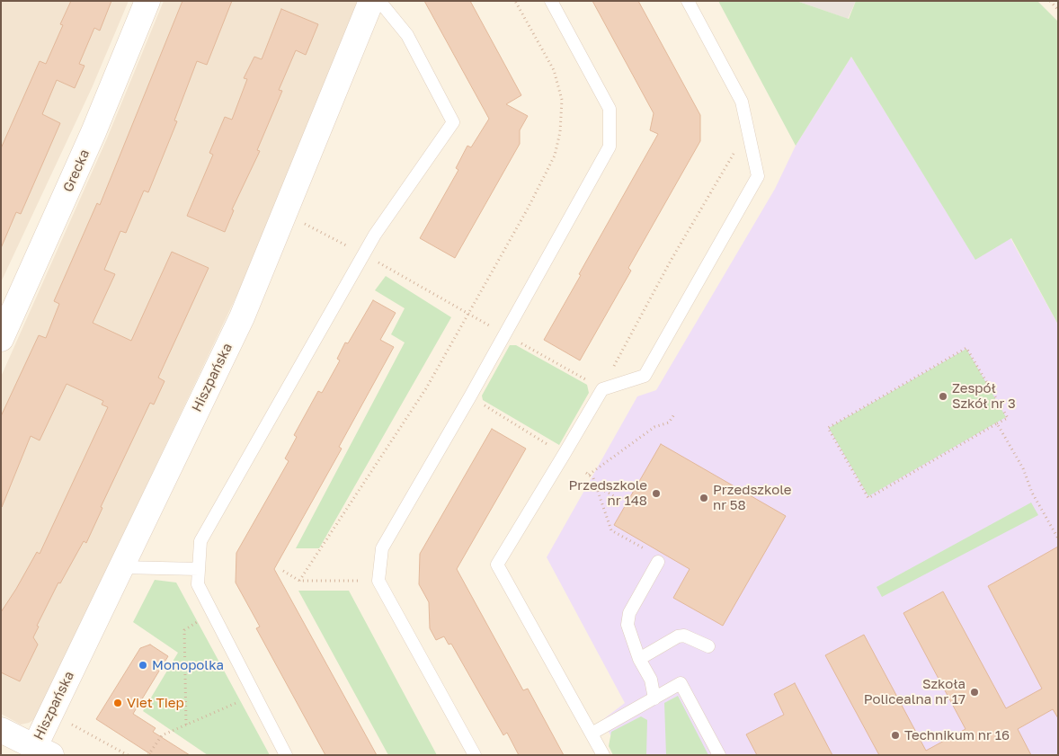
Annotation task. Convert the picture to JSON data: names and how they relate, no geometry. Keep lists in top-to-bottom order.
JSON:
{
  "streets": {
    "street": ["Grecka", "Hiszpańska"]
  },
  "places": [
    "Zespół Szkół nr 3",
    "Przedszkole nr 148",
    "Przedszkole nr 58",
    "Monopolka",
    "Szkoła Policealna nr 17",
    "Viet Tiep",
    "Technikum nr 16"
  ]
}
